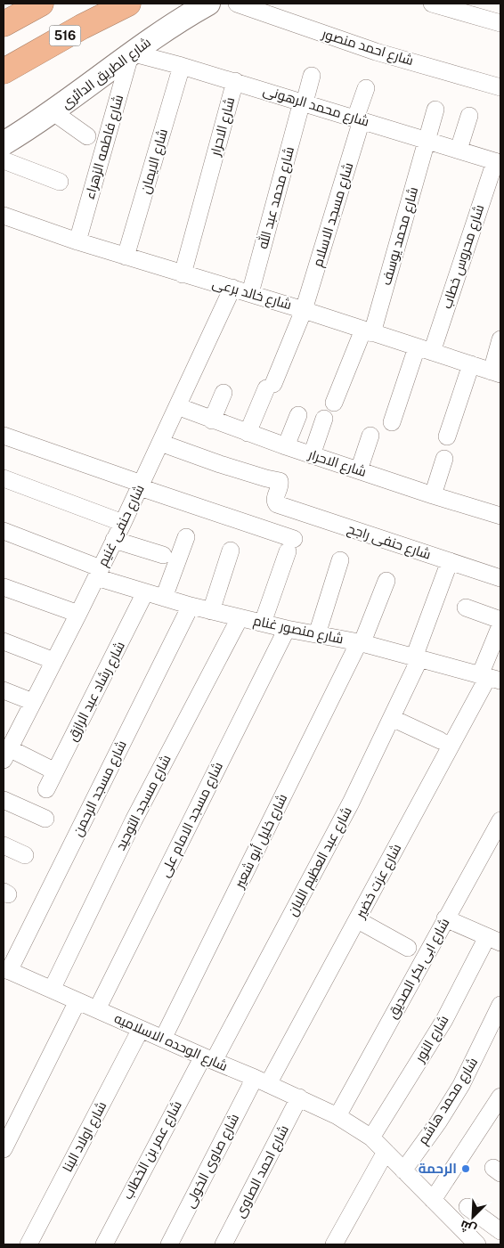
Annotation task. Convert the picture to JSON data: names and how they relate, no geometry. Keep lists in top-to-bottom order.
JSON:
{
  "streets": {
    "highway": ["516"],
    "street": [
      "شارع احمد منصور",
      "شارع الطريق الدائرى",
      "شارع محمد الرهونى",
      "شارع الاحرار",
      "شارع فاطمه الزهراء",
      "شارع الايمان",
      "شارع محمد عبد الله",
      "شارع مسجد الاسلام",
      "شارع محمد يوسف",
      "شارع محروس خطاب",
      "شارع خالد برعى",
      "شارع حنفى غنيم",
      "شارع حنفى راجح",
      "شارع منصور غنام",
      "شارع رشاد عبد الرازق",
      "شارع مسجد الرحمن",
      "شارع مسجد التوحيد",
      "شارع مسجد الامام على",
      "شارع خليل أبو شعير",
      "شارع عبد العظيم اللبان",
      "شارع عزت خضير",
      "شارع ابى بكر الصديق",
      "شارع النور",
      "شارع الوحده الاسلاميه",
      "شارع محمد هاشم",
      "شارع اولاد البنا",
      "شارع عمر بن الخطاب",
      "شارع صاوى الخولى",
      "شارع احمد الصاوى"
    ]
  },
  "crossings": [
    ["شارع الطريق الدائرى", "شارع محمد الرهونى"],
    ["شارع الطريق الدائرى", "شارع فاطمه الزهراء"],
    ["شارع محمد الرهونى", "شارع الاحرار"],
    ["شارع محمد الرهونى", "شارع فاطمه الزهراء"],
    ["شارع محمد الرهونى", "شارع الايمان"],
    ["شارع محمد الرهونى", "شارع محمد عبد الله"],
    ["شارع محمد الرهونى", "شارع مسجد الاسلام"],
    ["شارع محمد الرهونى", "شارع محمد يوسف"],
    ["شارع محمد الرهونى", "شارع محروس خطاب"],
    ["شارع الاحرار", "شارع مسجد الاسلام"],
    ["شارع الاحرار", "شارع خالد برعى"],
    ["شارع الاحرار", "شارع حنفى غنيم"],
    ["شارع فاطمه الزهراء", "شارع خالد برعى"],
    ["شارع الايمان", "شارع خالد برعى"],
    ["شارع محمد عبد الله", "شارع خالد برعى"],
    ["شارع مسجد الاسلام", "شارع خالد برعى"],
    ["شارع محمد يوسف", "شارع خالد برعى"],
    ["شارع محروس خطاب", "شارع خالد برعى"],
    ["شارع خالد برعى", "شارع حنفى غنيم"],
    ["شارع حنفى غنيم", "شارع حنفى راجح"],
    ["شارع حنفى غنيم", "شارع منصور غنام"],
    ["شارع منصور غنام", "شارع رشاد عبد الرازق"],
    ["شارع منصور غنام", "شارع مسجد الرحمن"],
    ["شارع منصور غنام", "شارع مسجد التوحيد"],
    ["شارع منصور غنام", "شارع مسجد الامام على"],
    ["شارع منصور غنام", "شارع خليل أبو شعير"],
    ["شارع منصور غنام", "شارع عبد العظيم اللبان"],
    ["شارع منصور غنام", "شارع عزت خضير"],
    ["شارع مسجد الرحمن", "شارع الوحده الاسلاميه"],
    ["شارع مسجد التوحيد", "شارع الوحده الاسلاميه"],
    ["شارع مسجد الامام على", "شارع الوحده الاسلاميه"],
    ["شارع خليل أبو شعير", "شارع الوحده الاسلاميه"],
    ["شارع عبد العظيم اللبان", "شارع الوحده الاسلاميه"],
    ["شارع عبد العظيم اللبان", "شارع عمر بن الخطاب"],
    ["شارع عزت خضير", "شارع الوحده الاسلاميه"],
    ["شارع عزت خضير", "شارع صاوى الخولى"],
    ["شارع ابى بكر الصديق", "شارع الوحده الاسلاميه"],
    ["شارع النور", "شارع الوحده الاسلاميه"],
    ["شارع الوحده الاسلاميه", "شارع محمد هاشم"],
    ["شارع الوحده الاسلاميه", "شارع اولاد البنا"],
    ["شارع الوحده الاسلاميه", "شارع عمر بن الخطاب"],
    ["شارع الوحده الاسلاميه", "شارع صاوى الخولى"],
    ["شارع الوحده الاسلاميه", "شارع احمد الصاوى"]
  ],
  "places": ["الرحمة"],
  "north": "bottom left"
}
